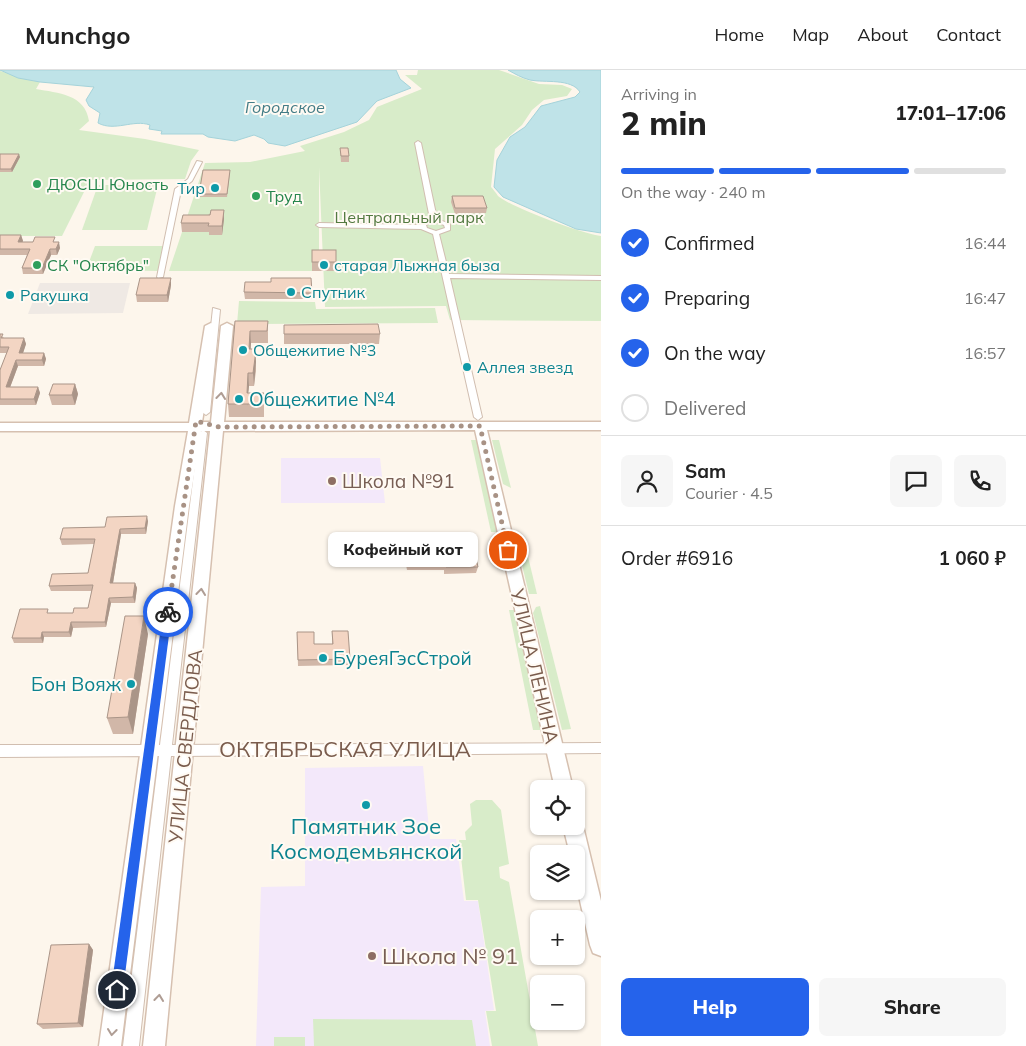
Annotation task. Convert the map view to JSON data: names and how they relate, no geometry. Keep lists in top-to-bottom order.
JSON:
{
  "streets": {
    "street": ["УЛИЦА ЛЕНИНА", "УЛИЦА СВЕРДЛОВА", "ОКТЯБРЬСКАЯ УЛИЦА"]
  },
  "crossings": [
    ["УЛИЦА ЛЕНИНА", "ОКТЯБРЬСКАЯ УЛИЦА"],
    ["УЛИЦА СВЕРДЛОВА", "ОКТЯБРЬСКАЯ УЛИЦА"]
  ],
  "water": ["Городское"],
  "parks": ["Центральный парк"],
  "places": [
    "ДЮСШ Юность",
    "Тир",
    "Труд",
    "СК \"Октябрь\"",
    "старая Лыжная быза",
    "Спутник",
    "Ракушка",
    "Общежитие №3",
    "Аллея звезд",
    "Общежитие №4",
    "Школа №91",
    "Кофейный кот",
    "БуреяГэсСтрой",
    "Бон Вояж",
    "Памятник Зое Космодемьянской",
    "Школа № 91"
  ],
  "page": {
    "header": "Munchgo",
    "nav": [
      "Home",
      "Map",
      "About",
      "Contact"
    ],
    "heading": ["2 min", "Arriving in", "17:01–17:06"],
    "panel": [
      "Sam",
      "Courier · 4.5",
      "Order #6916",
      "1 060 ₽"
    ],
    "bar": "On the way · 240 m",
    "list": [
      ["Confirmed", "16:44"],
      ["Preparing", "16:47"],
      ["On the way", "16:57"],
      "Delivered"
    ],
    "bubble": "Кофейный кот",
    "map_buttons": ["+", "−"],
    "buttons": ["Help", "Share"]
  }
}
